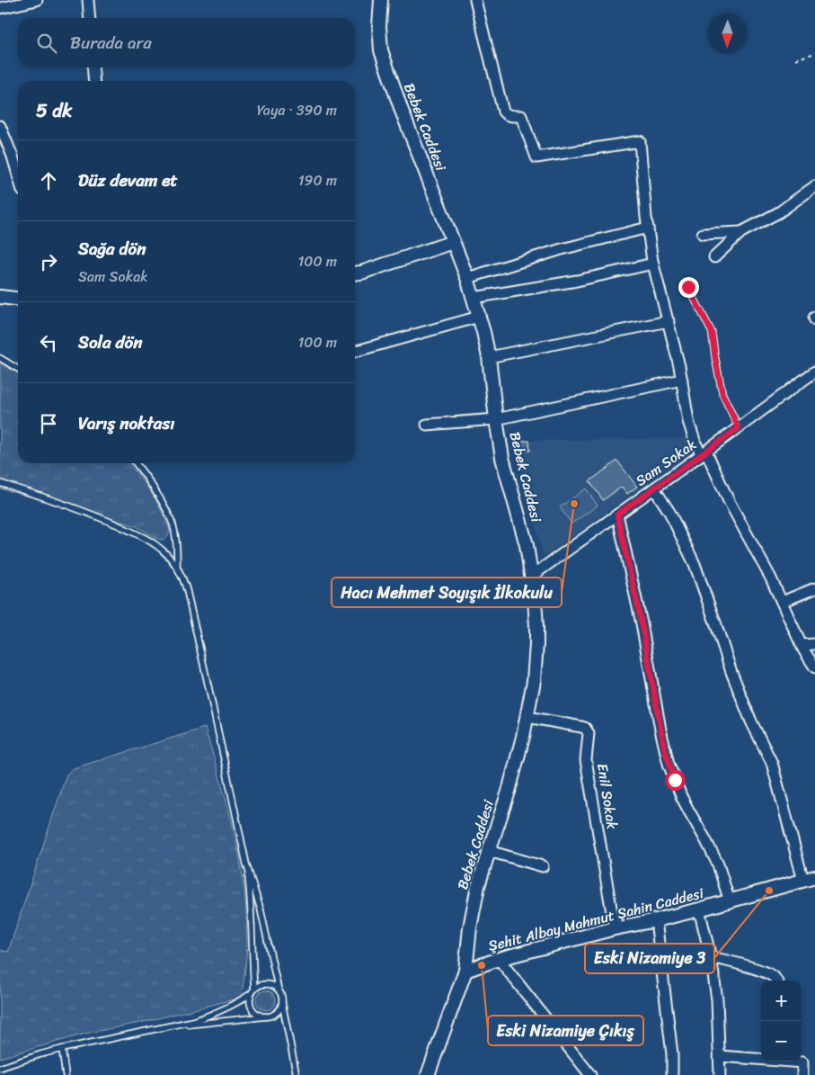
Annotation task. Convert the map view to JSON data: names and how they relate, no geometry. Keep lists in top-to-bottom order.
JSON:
{
  "streets": {
    "street": [
      "Bebek Caddesi",
      "Sam Sokak",
      "Enil Sokak",
      "Şehit Albay Mahmut Şahin Caddesi"
    ]
  },
  "crossings": [
    ["Bebek Caddesi", "Sam Sokak"],
    ["Bebek Caddesi", "Enil Sokak"],
    ["Bebek Caddesi", "Şehit Albay Mahmut Şahin Caddesi"],
    ["Enil Sokak", "Şehit Albay Mahmut Şahin Caddesi"]
  ],
  "places": ["Hacı Mehmet Soyışık İlkokulu", "Eski Nizamiye 3", "Eski Nizamiye Çıkış"],
  "north": "bottom",
  "page": {
    "search": "Burada ara",
    "heading": ["5 dk", "Yaya · 390 m"],
    "list": [
      ["Düz devam et", "190 m"],
      ["Sağa dön", "Sam Sokak", "100 m"],
      ["Sola dön", "100 m"],
      "Varış noktası"
    ],
    "map_buttons": ["+", "−"]
  }
}
